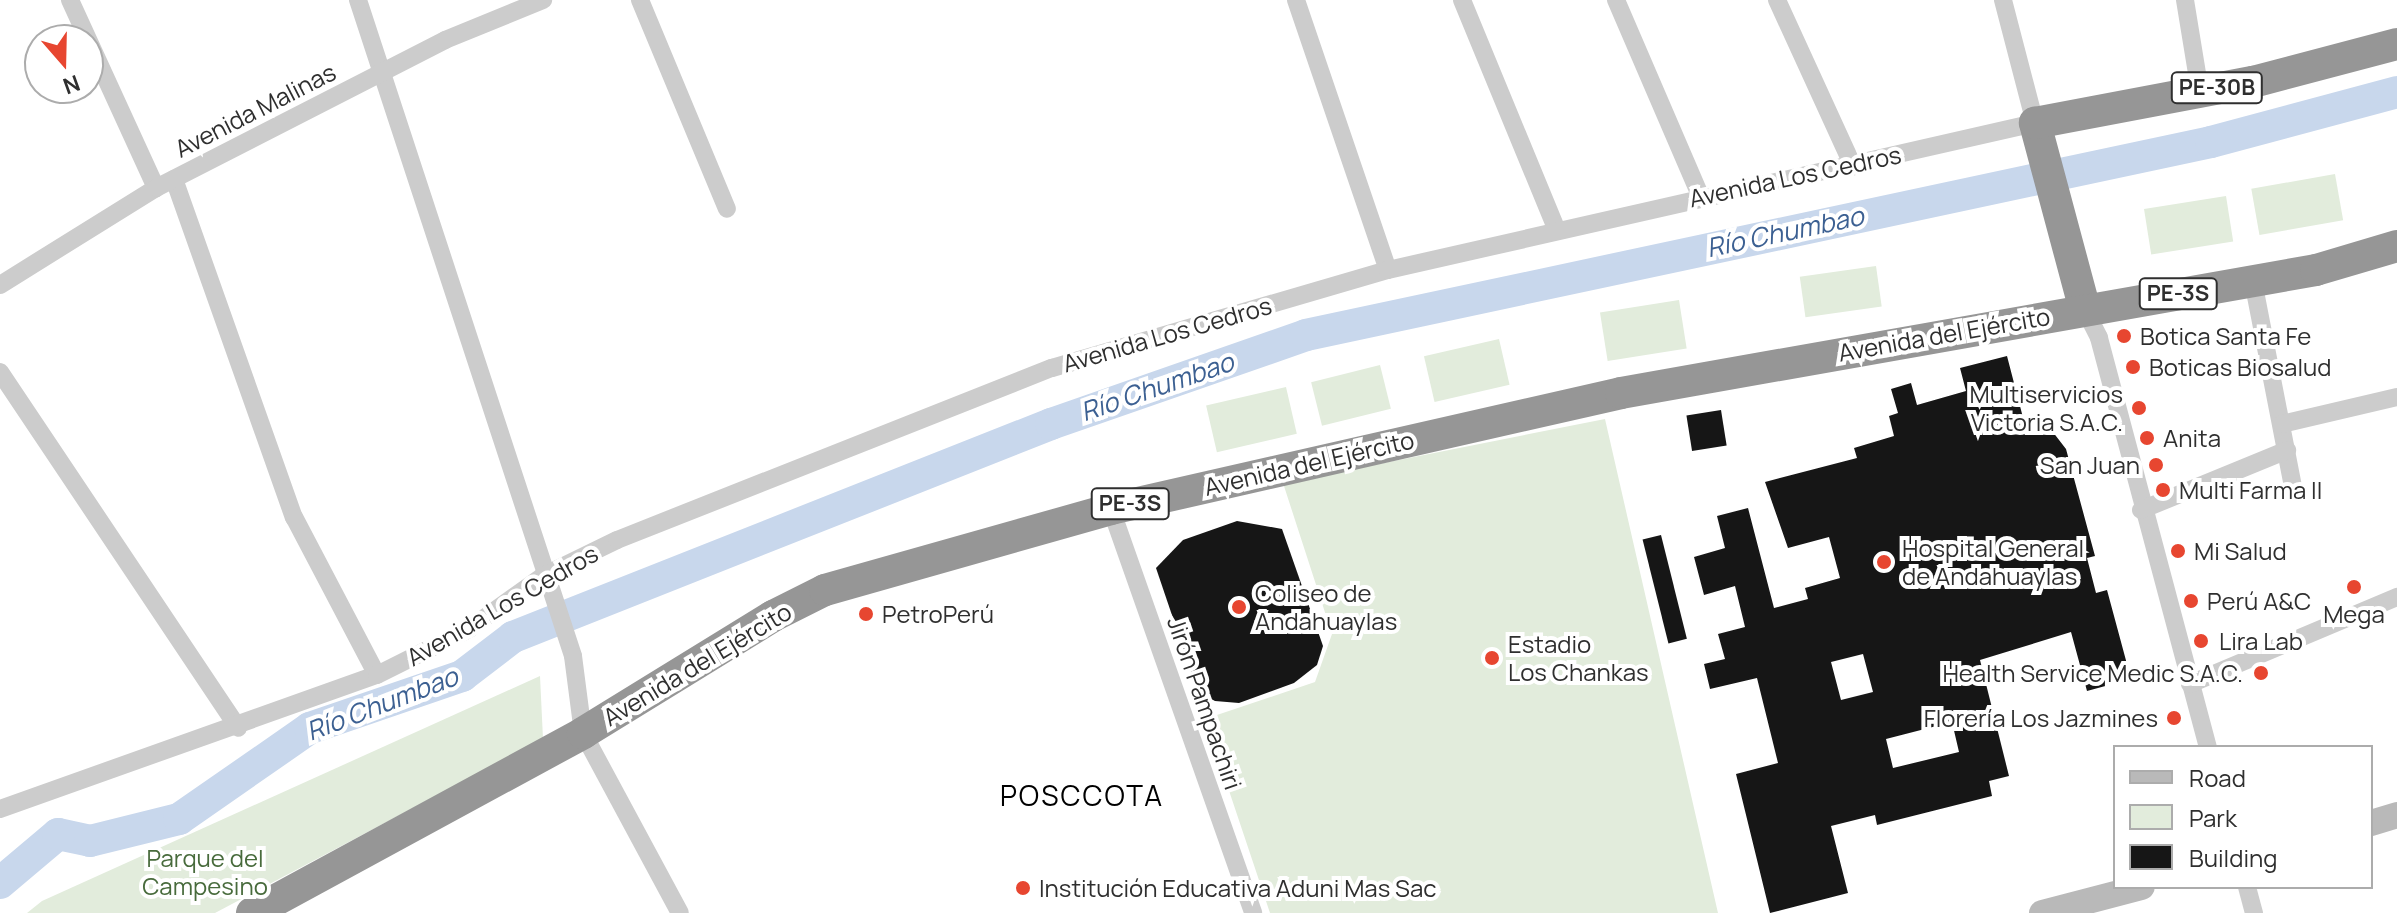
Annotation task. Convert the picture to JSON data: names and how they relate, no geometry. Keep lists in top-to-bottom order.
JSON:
{
  "streets": {
    "highway": [
      "PE-30B",
      "Avenida Los Cedros",
      "PE-3S",
      "Avenida del Ejército"
    ],
    "street": ["Avenida Malinas", "Jirón Pampachiri"]
  },
  "crossings": [
    ["Avenida del Ejército", "Jirón Pampachiri"]
  ],
  "districts": ["POSCCOTA"],
  "water": ["Río Chumbao"],
  "parks": ["Parque del Campesino"],
  "places": [
    "Botica Santa Fe",
    "Boticas Biosalud",
    "Multiservicios Victoria S.A.C.",
    "Anita",
    "San Juan",
    "Multi Farma II",
    "Mi Salud",
    "Hospital General de Andahuaylas",
    "Mega",
    "Perú A&C",
    "Coliseo de Andahuaylas",
    "PetroPerú",
    "Lira Lab",
    "Estadio Los Chankas",
    "Health Service Medic S.A.C.",
    "Florería Los Jazmines",
    "Institución Educativa Aduni Mas Sac"
  ],
  "legend": ["Road", "Park", "Building"],
  "north": "bottom"
}
